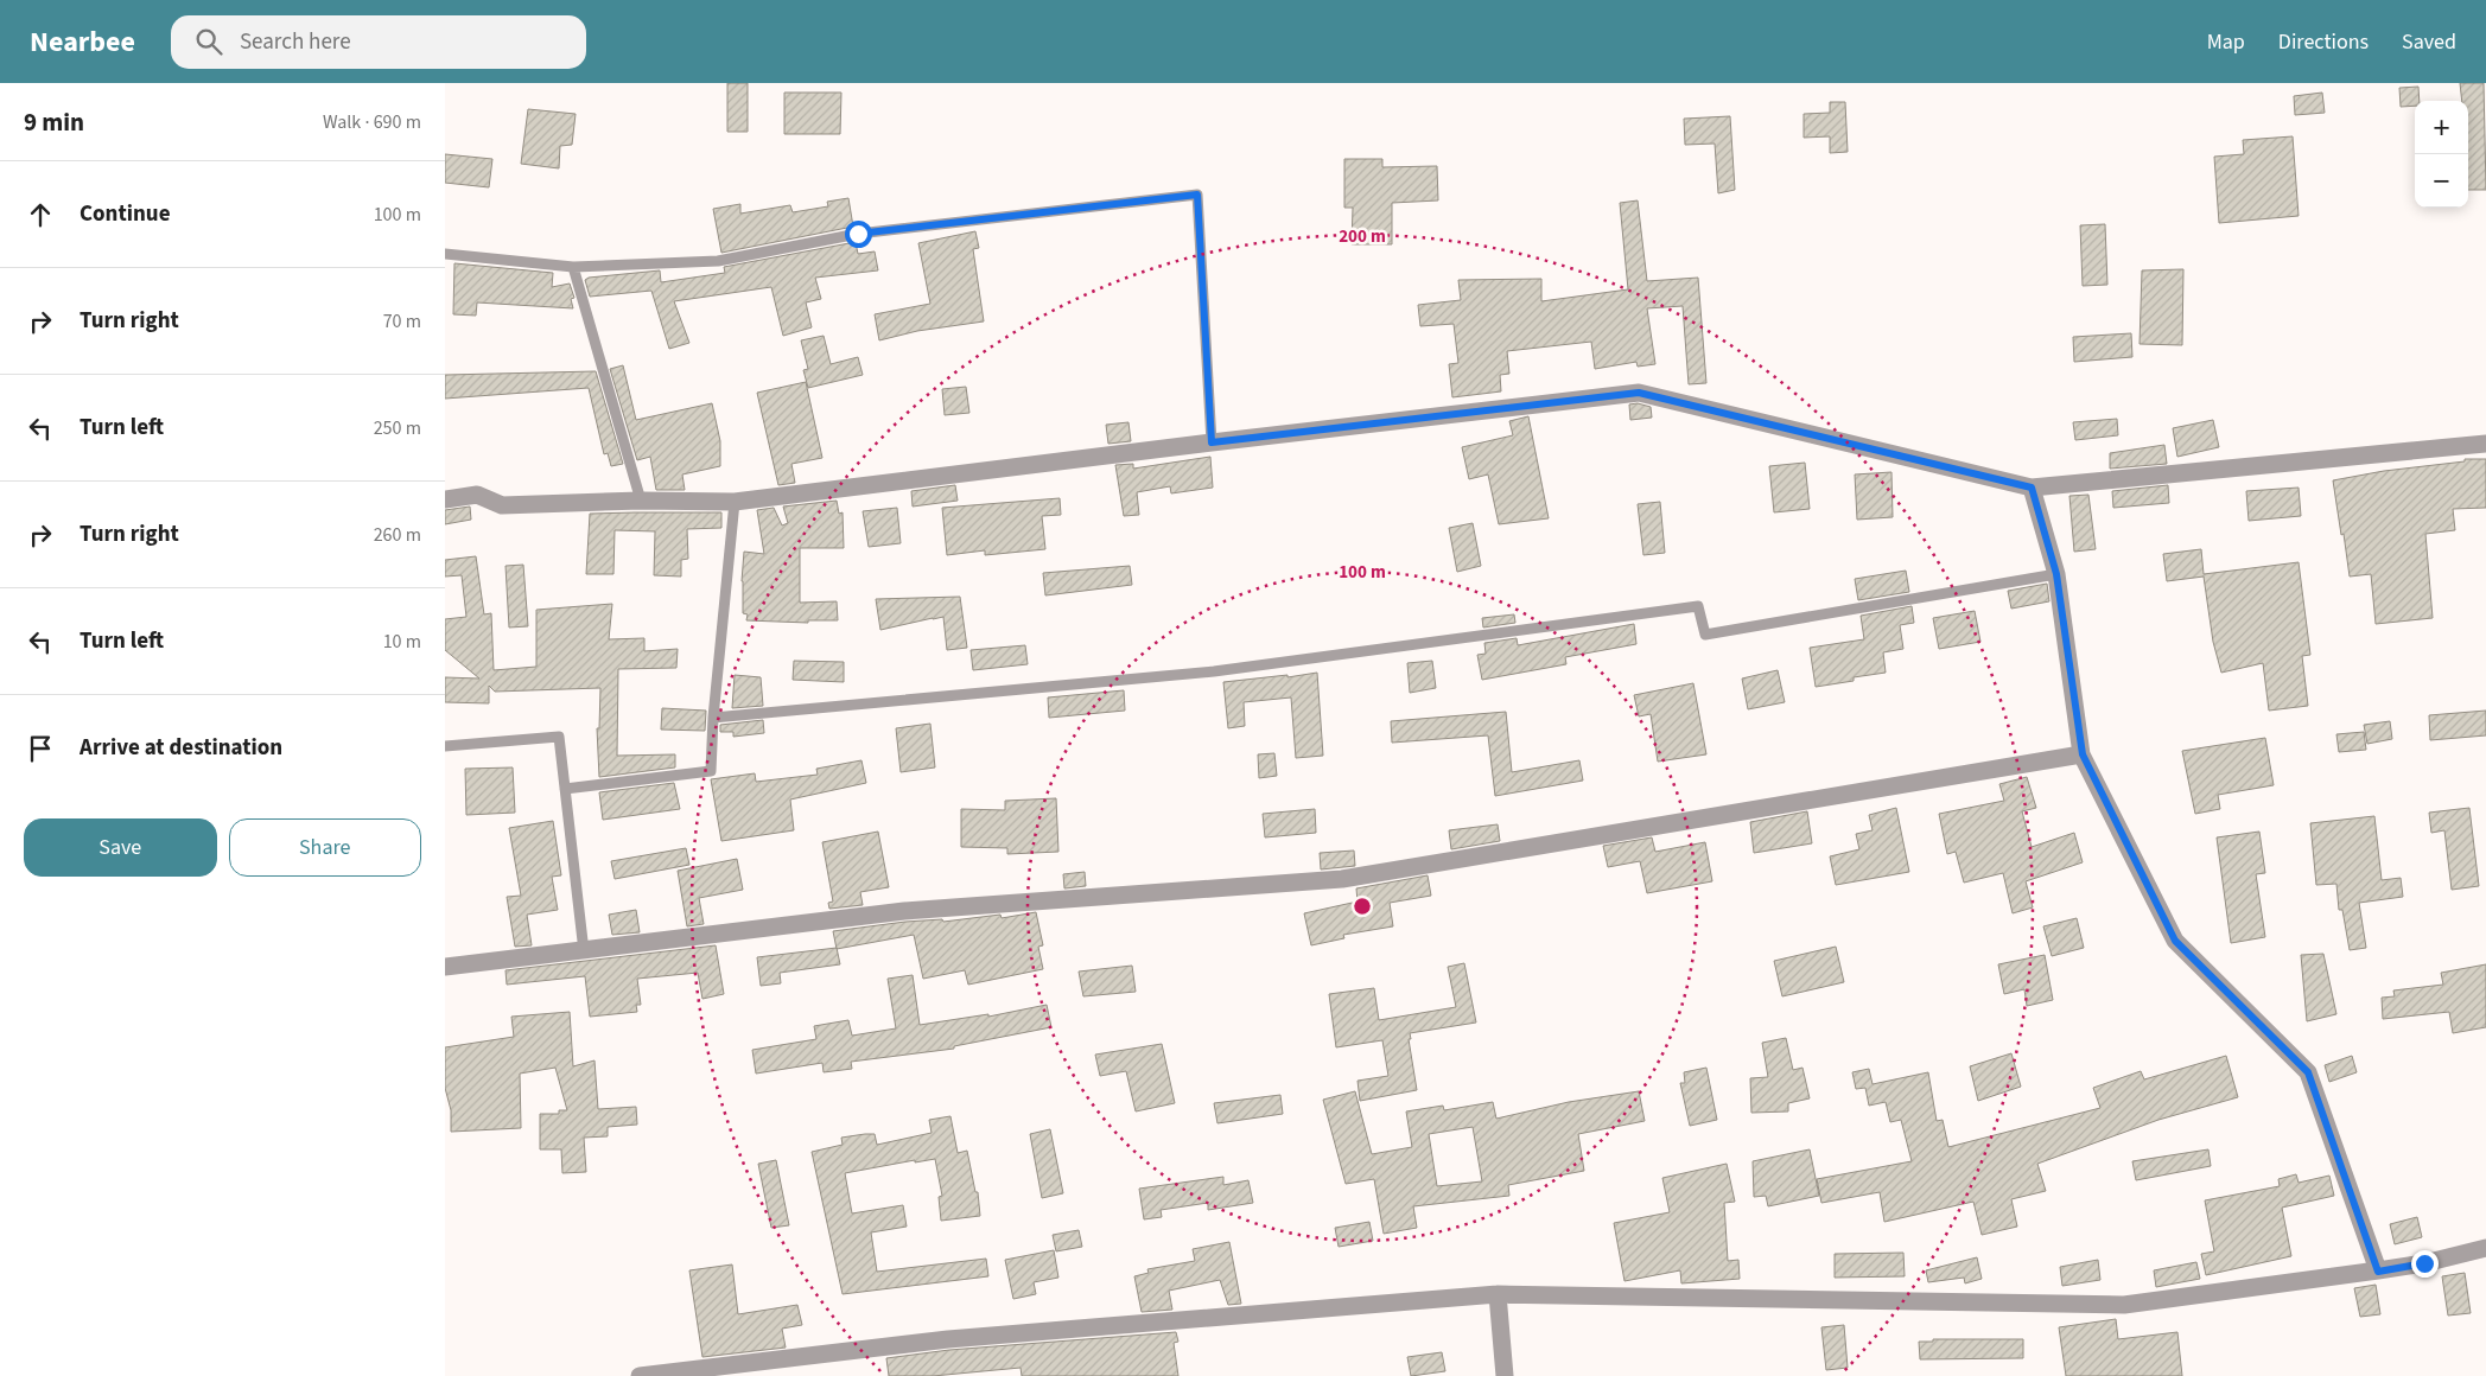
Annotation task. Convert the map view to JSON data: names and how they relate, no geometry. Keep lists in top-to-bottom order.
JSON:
{
  "page": {
    "header": "Nearbee",
    "search": "Search here",
    "nav": ["Map", "Directions", "Saved"],
    "heading": ["9 min", "Walk · 690 m"],
    "map_buttons": ["+", "−"],
    "list": [
      ["Continue", "100 m"],
      ["Turn right", "70 m"],
      ["Turn left", "250 m"],
      ["Turn right", "260 m"],
      ["Turn left", "10 m"],
      "Arrive at destination"
    ],
    "buttons": ["Save", "Share"]
  },
  "rings": ["200 m", "100 m"]
}
